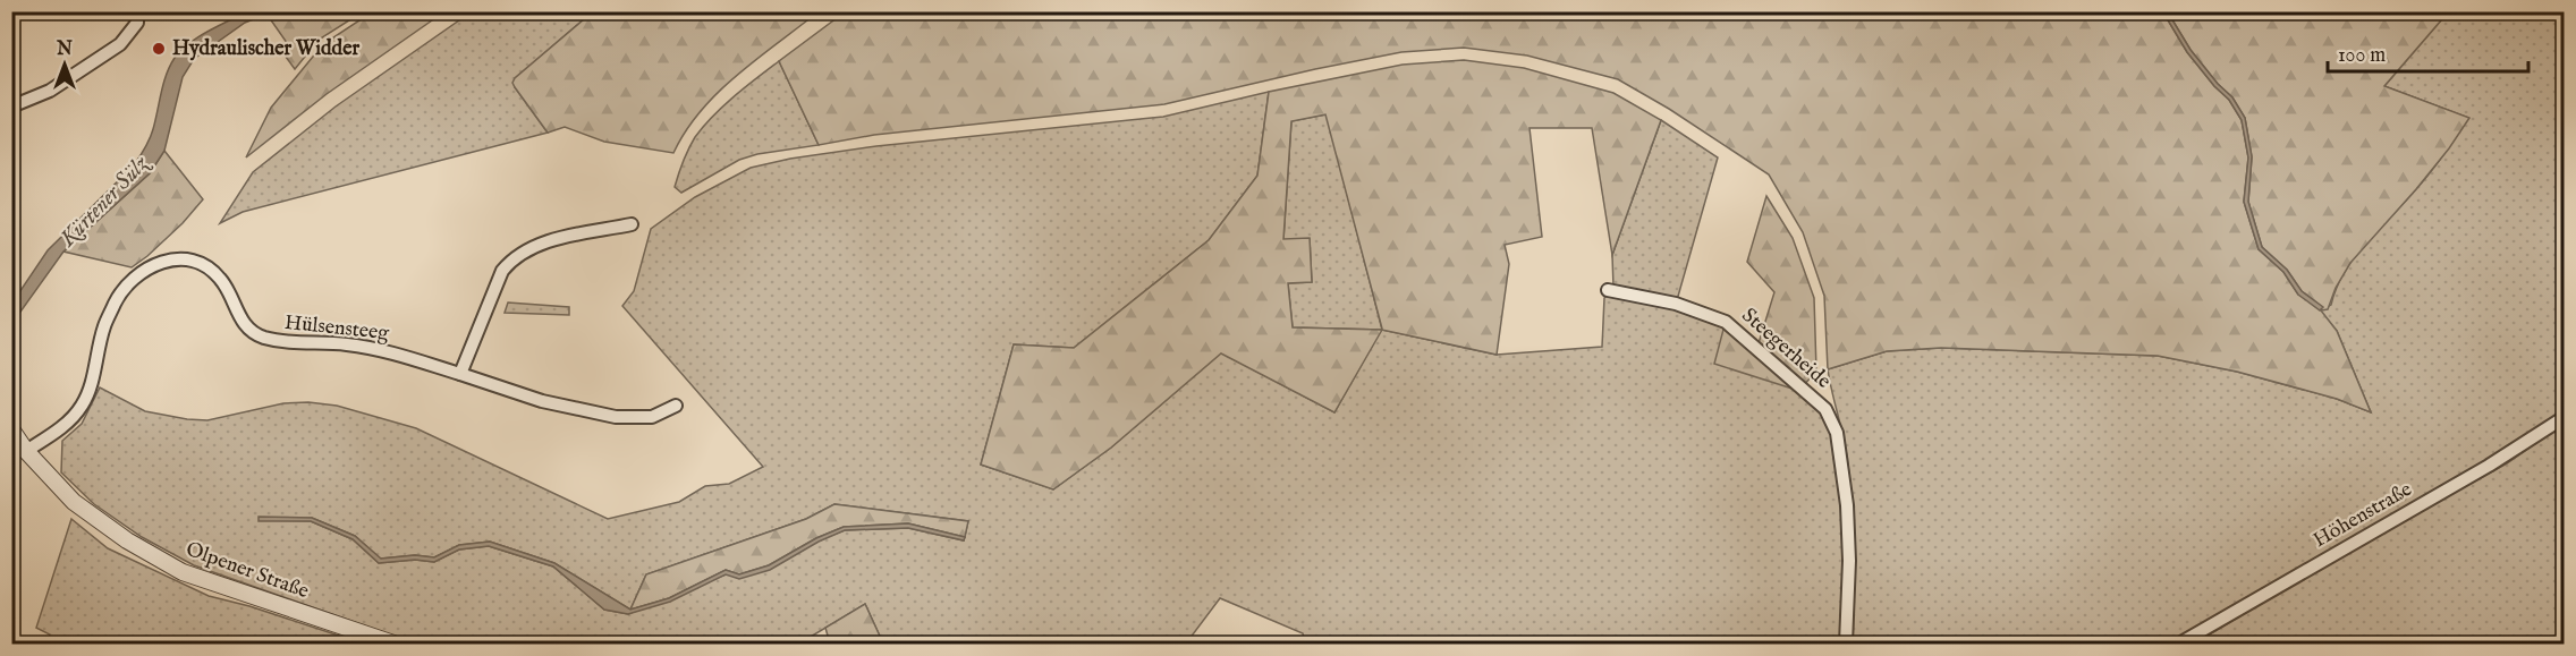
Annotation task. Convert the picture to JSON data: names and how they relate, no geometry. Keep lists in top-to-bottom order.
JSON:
{
  "streets": {
    "street": [
      "Hülsensteeg",
      "Steegerheide",
      "Höhenstraße",
      "Olpener Straße"
    ]
  },
  "crossings": [
    ["Hülsensteeg", "Olpener Straße"]
  ],
  "water": ["Kürtener Sülz"],
  "places": ["Hydraulischer Widder"],
  "scale_bar": "100 m",
  "north": "top"
}
